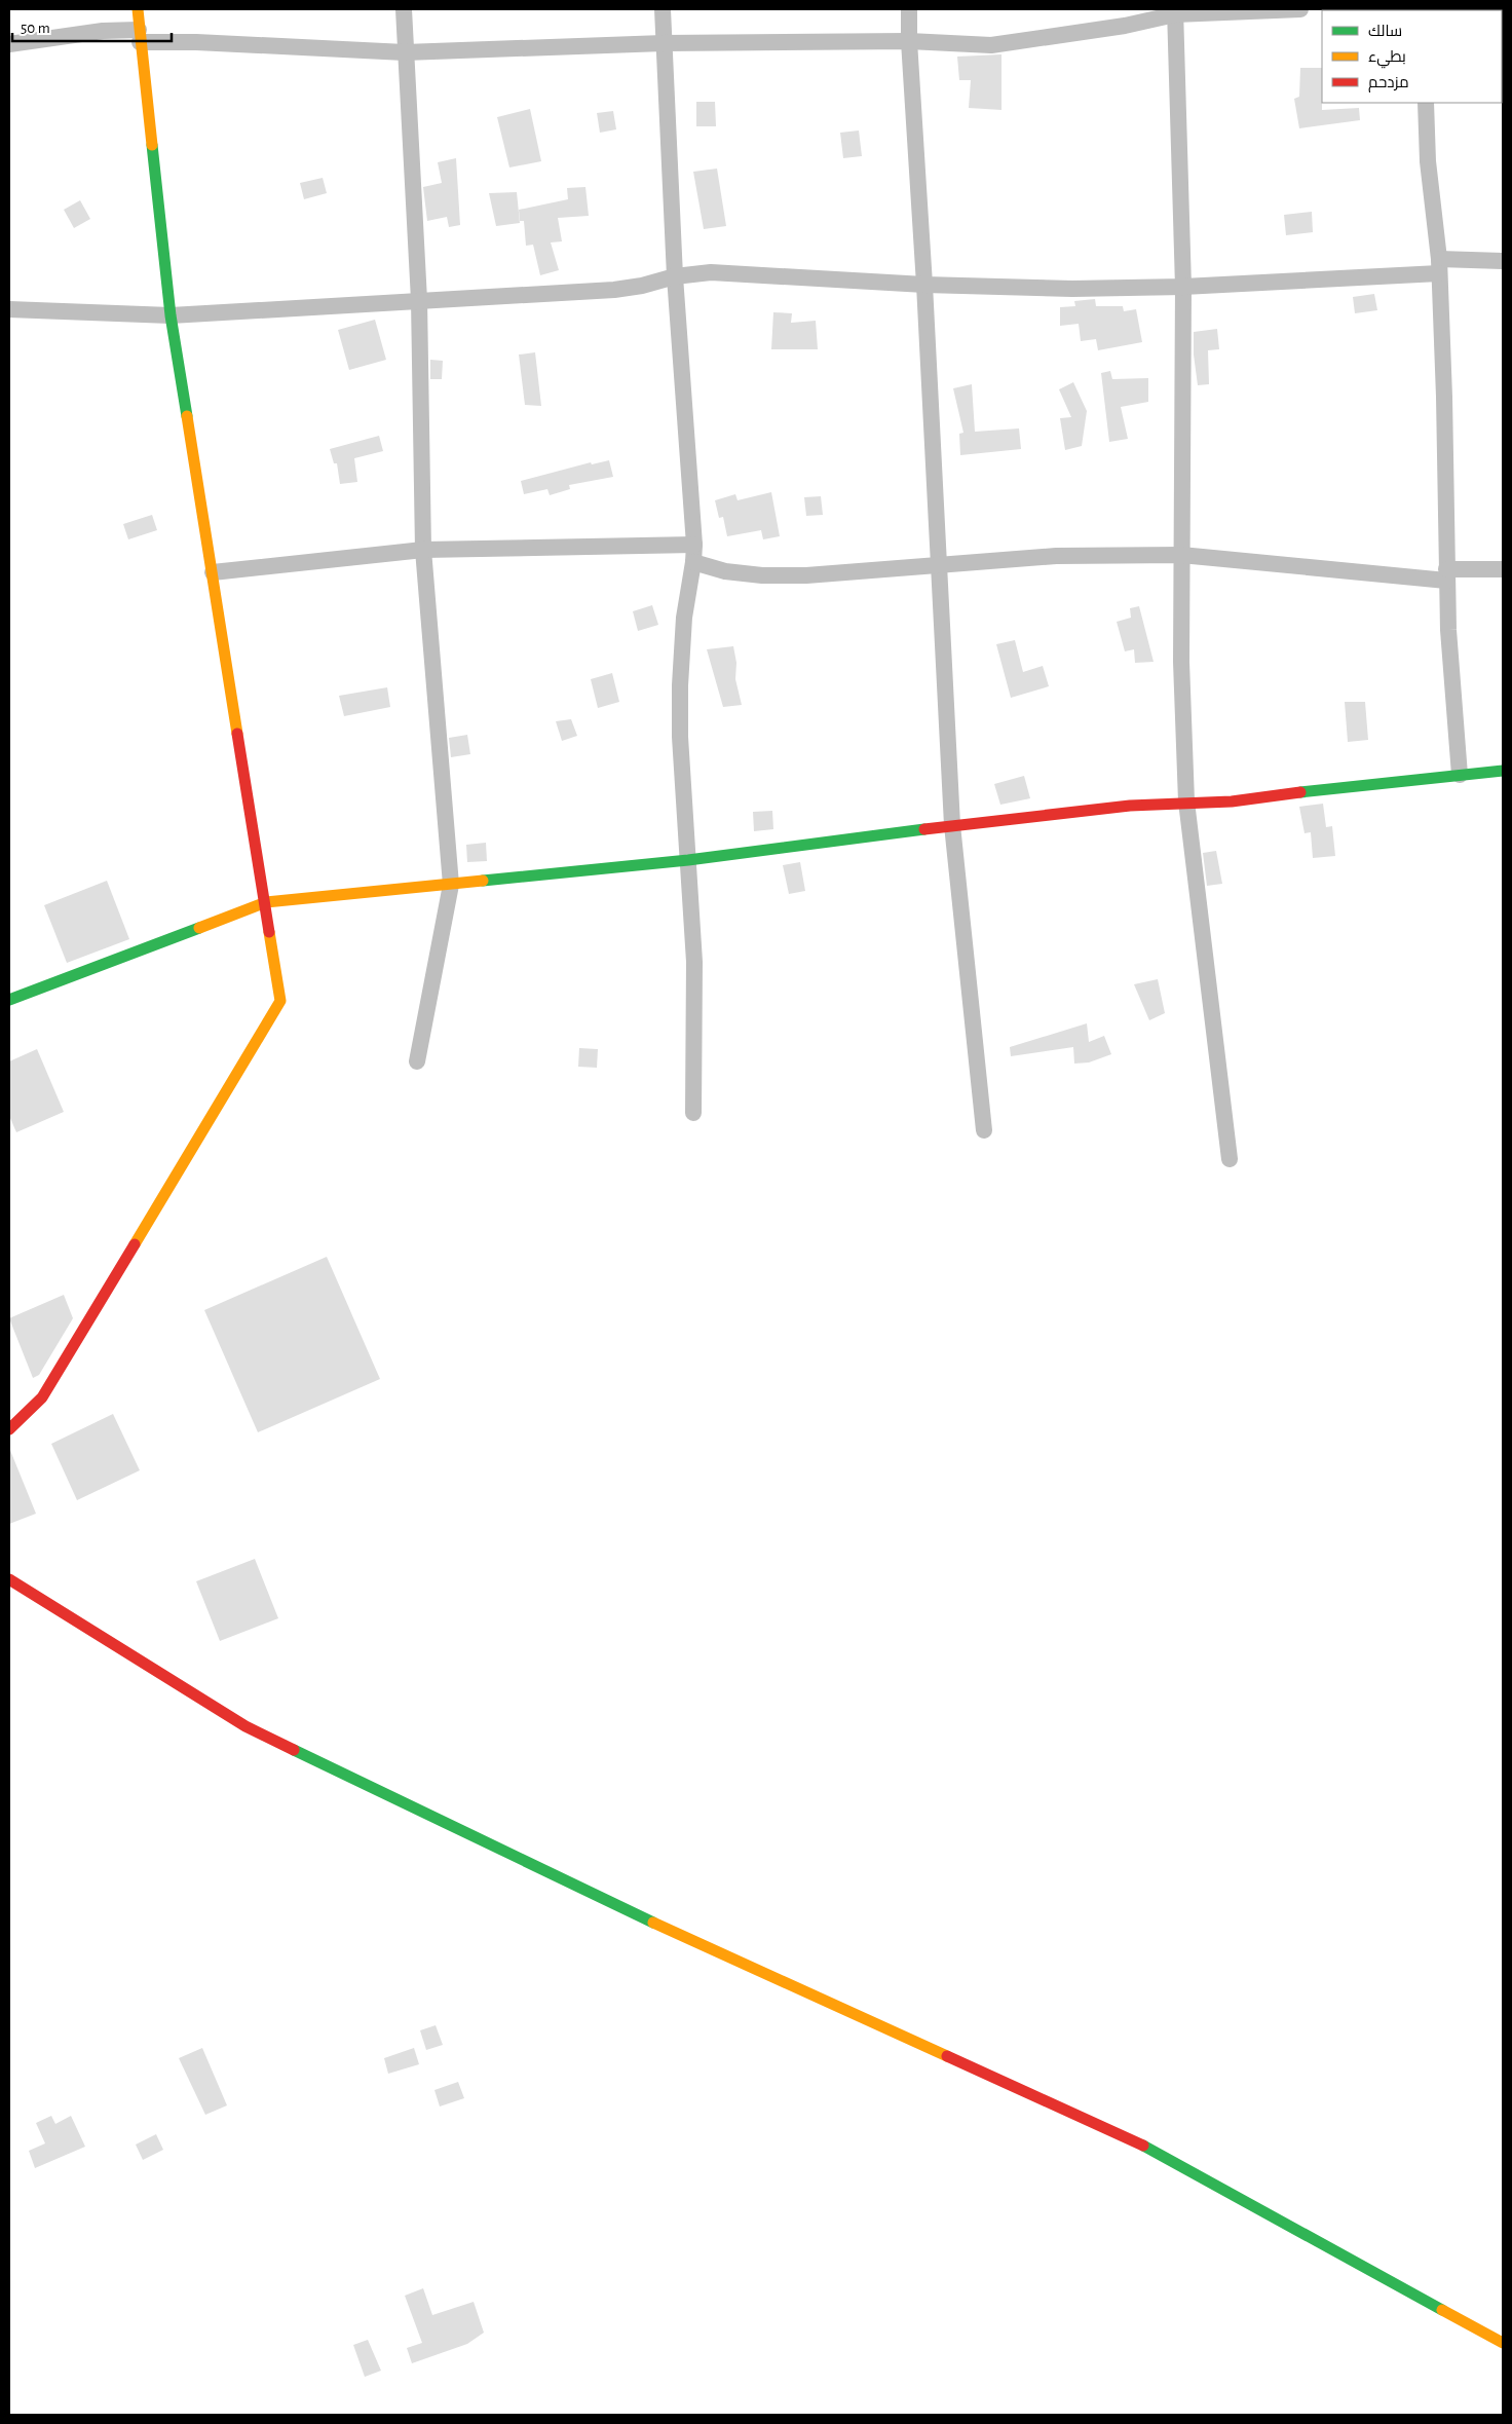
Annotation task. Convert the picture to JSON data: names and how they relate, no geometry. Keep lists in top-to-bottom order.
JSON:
{
  "legend": ["سالك", "بطيء", "مزدحم"],
  "scale_bar": "50 m"
}
